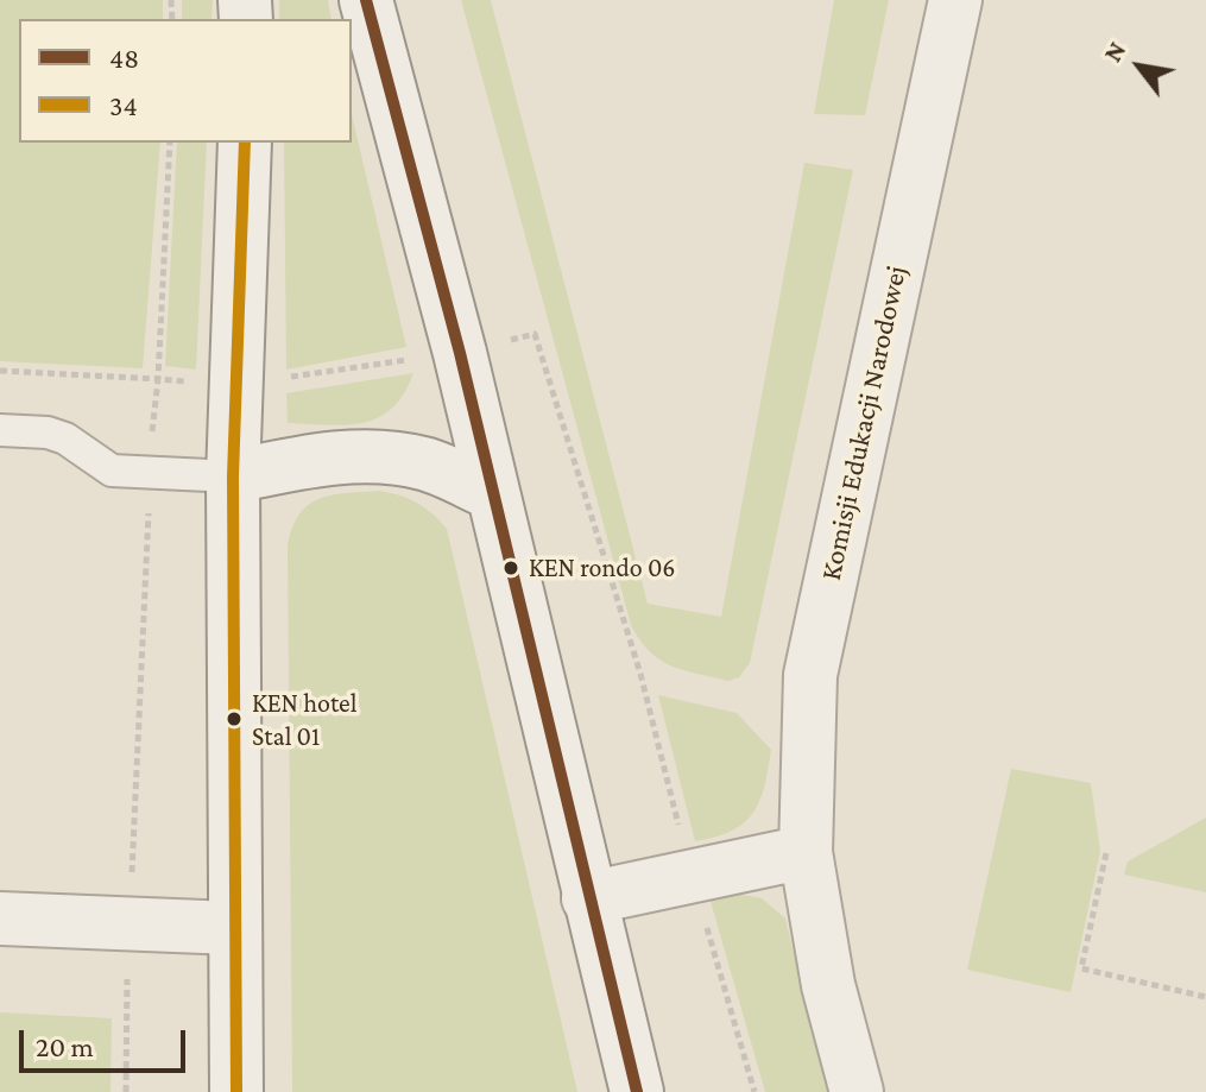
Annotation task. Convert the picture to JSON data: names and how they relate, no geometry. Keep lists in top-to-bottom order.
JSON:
{
  "streets": {
    "street": ["Komisji Edukacji Narodowej"]
  },
  "places": ["KEN rondo 06", "KEN hotel Stal 01"],
  "lines": ["transit line 48", "transit line 34"],
  "legend": ["48", "34"],
  "scale_bar": "20 m",
  "north": "top left"
}
